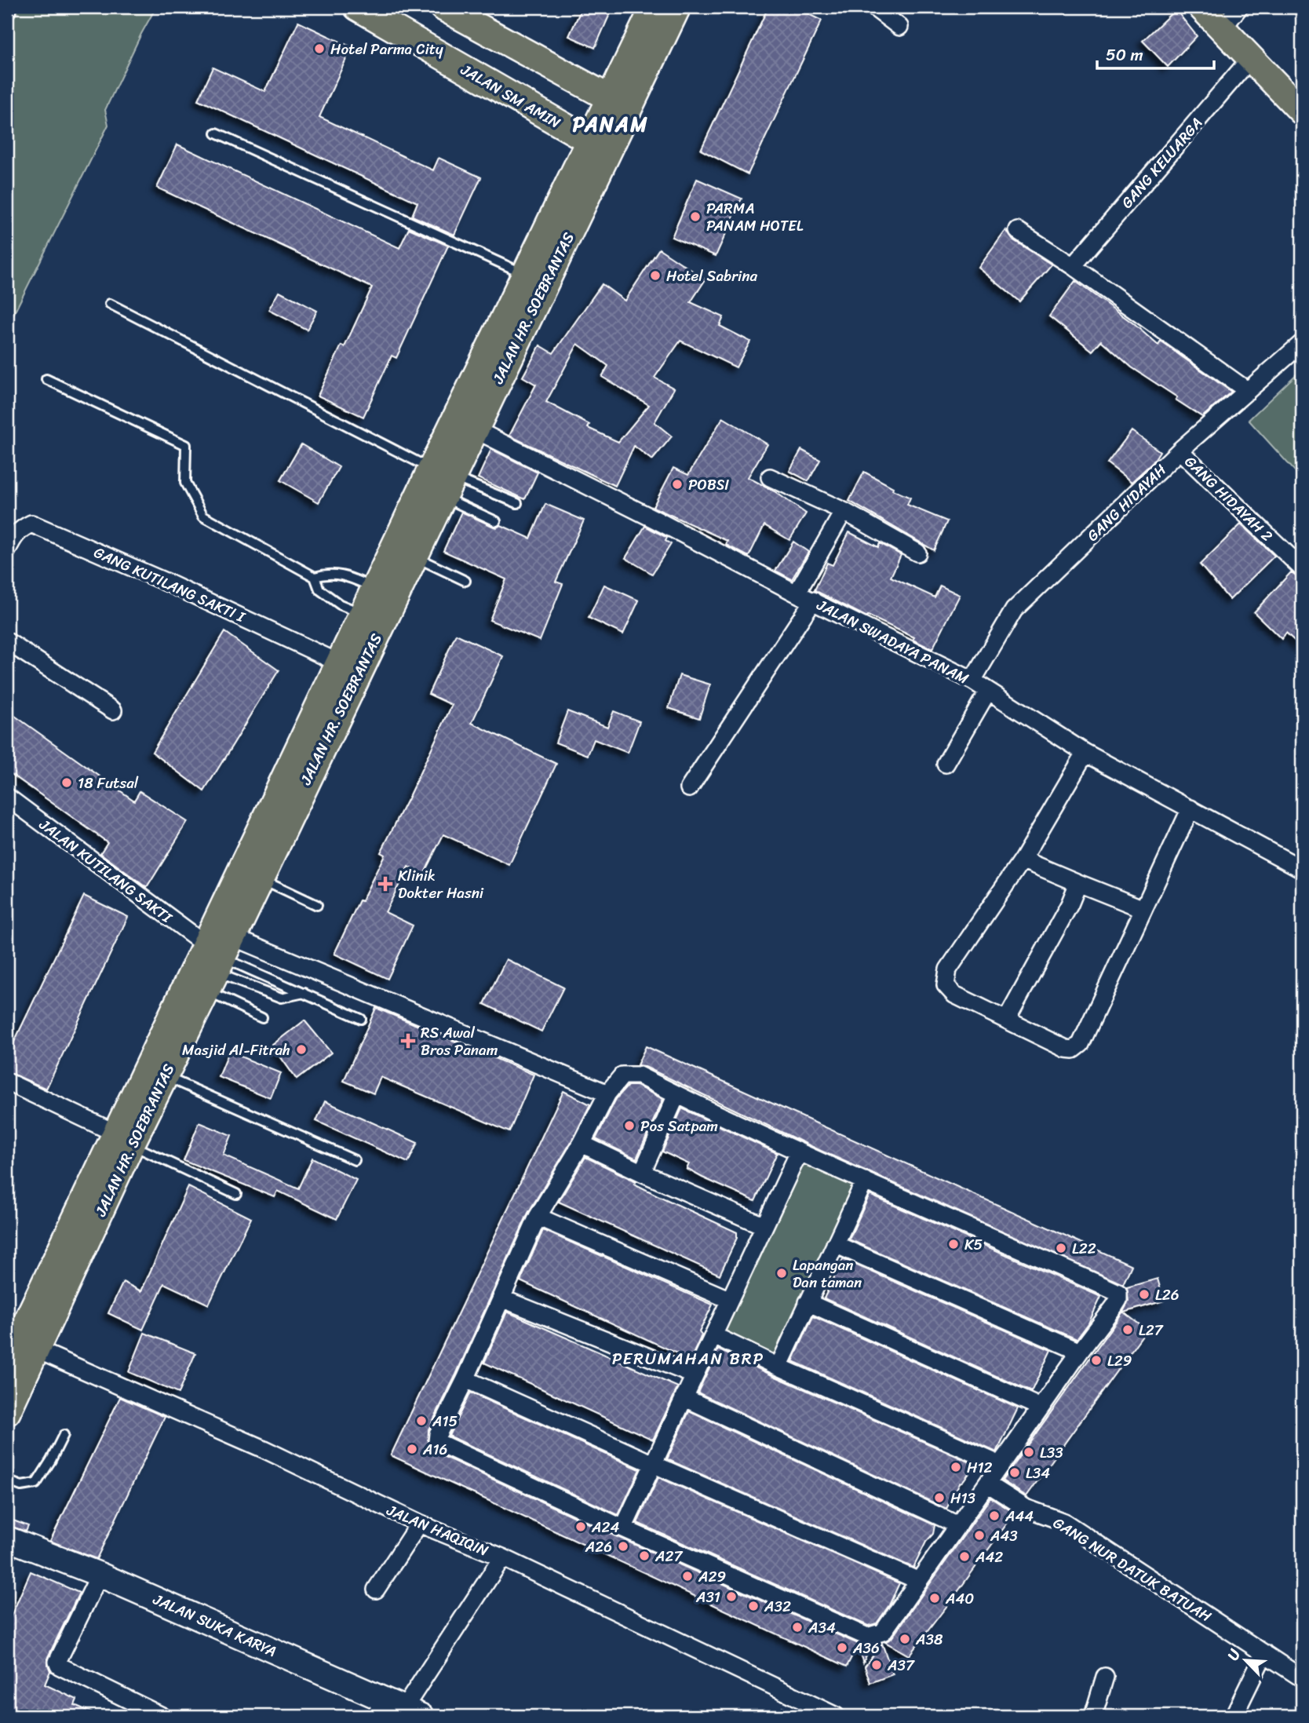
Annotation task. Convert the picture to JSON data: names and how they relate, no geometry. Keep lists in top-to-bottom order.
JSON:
{
  "streets": {
    "main road": ["JALAN SM AMIN", "JALAN HR. SOEBRANTAS", "JALAN SUKA KARYA"],
    "street": [
      "GANG KELUARGA",
      "GANG HIDAYAH 2",
      "GANG HIDAYAH",
      "GANG KUTILANG SAKTI I",
      "JALAN SWADAYA PANAM",
      "JALAN KUTILANG SAKTI",
      "JALAN HAQIQIN",
      "GANG NUR DATUK BATUAH"
    ]
  },
  "crossings": [
    ["JALAN SM AMIN", "JALAN HR. SOEBRANTAS"],
    ["JALAN HR. SOEBRANTAS", "GANG KUTILANG SAKTI I"],
    ["JALAN HR. SOEBRANTAS", "JALAN SWADAYA PANAM"],
    ["JALAN HR. SOEBRANTAS", "JALAN KUTILANG SAKTI"],
    ["JALAN HR. SOEBRANTAS", "JALAN HAQIQIN"],
    ["GANG HIDAYAH 2", "GANG HIDAYAH"],
    ["GANG HIDAYAH", "JALAN SWADAYA PANAM"]
  ],
  "districts": ["PANAM", "PERUMAHAN BRP"],
  "places": {
    "other": [
      "Hotel Parma City",
      "PARMA PANAM HOTEL",
      "Hotel Sabrina",
      "POBSI",
      "18 Futsal",
      "Masjid Al-Fitrah",
      "Pos Satpam",
      "K5",
      "L22",
      "Lapangan Dan taman",
      "L26",
      "L27",
      "L29",
      "A15",
      "A16",
      "L33",
      "H12",
      "L34",
      "H13",
      "A44",
      "A24",
      "A43",
      "A26",
      "A27",
      "A42",
      "A29",
      "A31",
      "A40",
      "A32",
      "A34",
      "A38",
      "A36",
      "A37"
    ],
    "health": ["Klinik Dokter Hasni", "RS Awal Bros Panam"]
  },
  "scale_bar": "50 m",
  "north": "top left"
}
